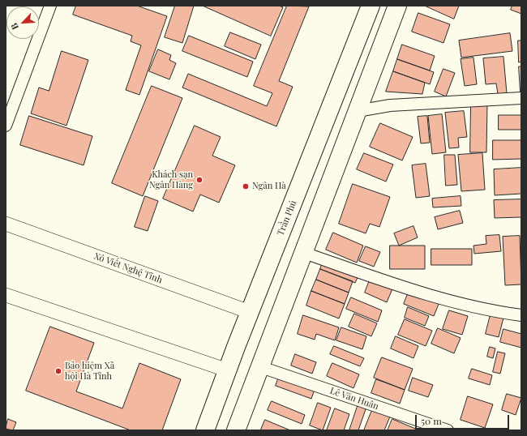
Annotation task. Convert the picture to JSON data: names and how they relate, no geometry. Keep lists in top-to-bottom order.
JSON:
{
  "streets": {
    "main road": ["Trần Phú"],
    "street": ["Xô Viết Nghệ Tĩnh", "Lê Văn Huân"]
  },
  "crossings": [
    ["Trần Phú", "Xô Viết Nghệ Tĩnh"]
  ],
  "places": ["Khách sạn Ngân Hàng", "Ngân Hà", "Bảo hiệm Xã hội Hà Tĩnh"],
  "scale_bar": "50 m",
  "north": "bottom left"
}
